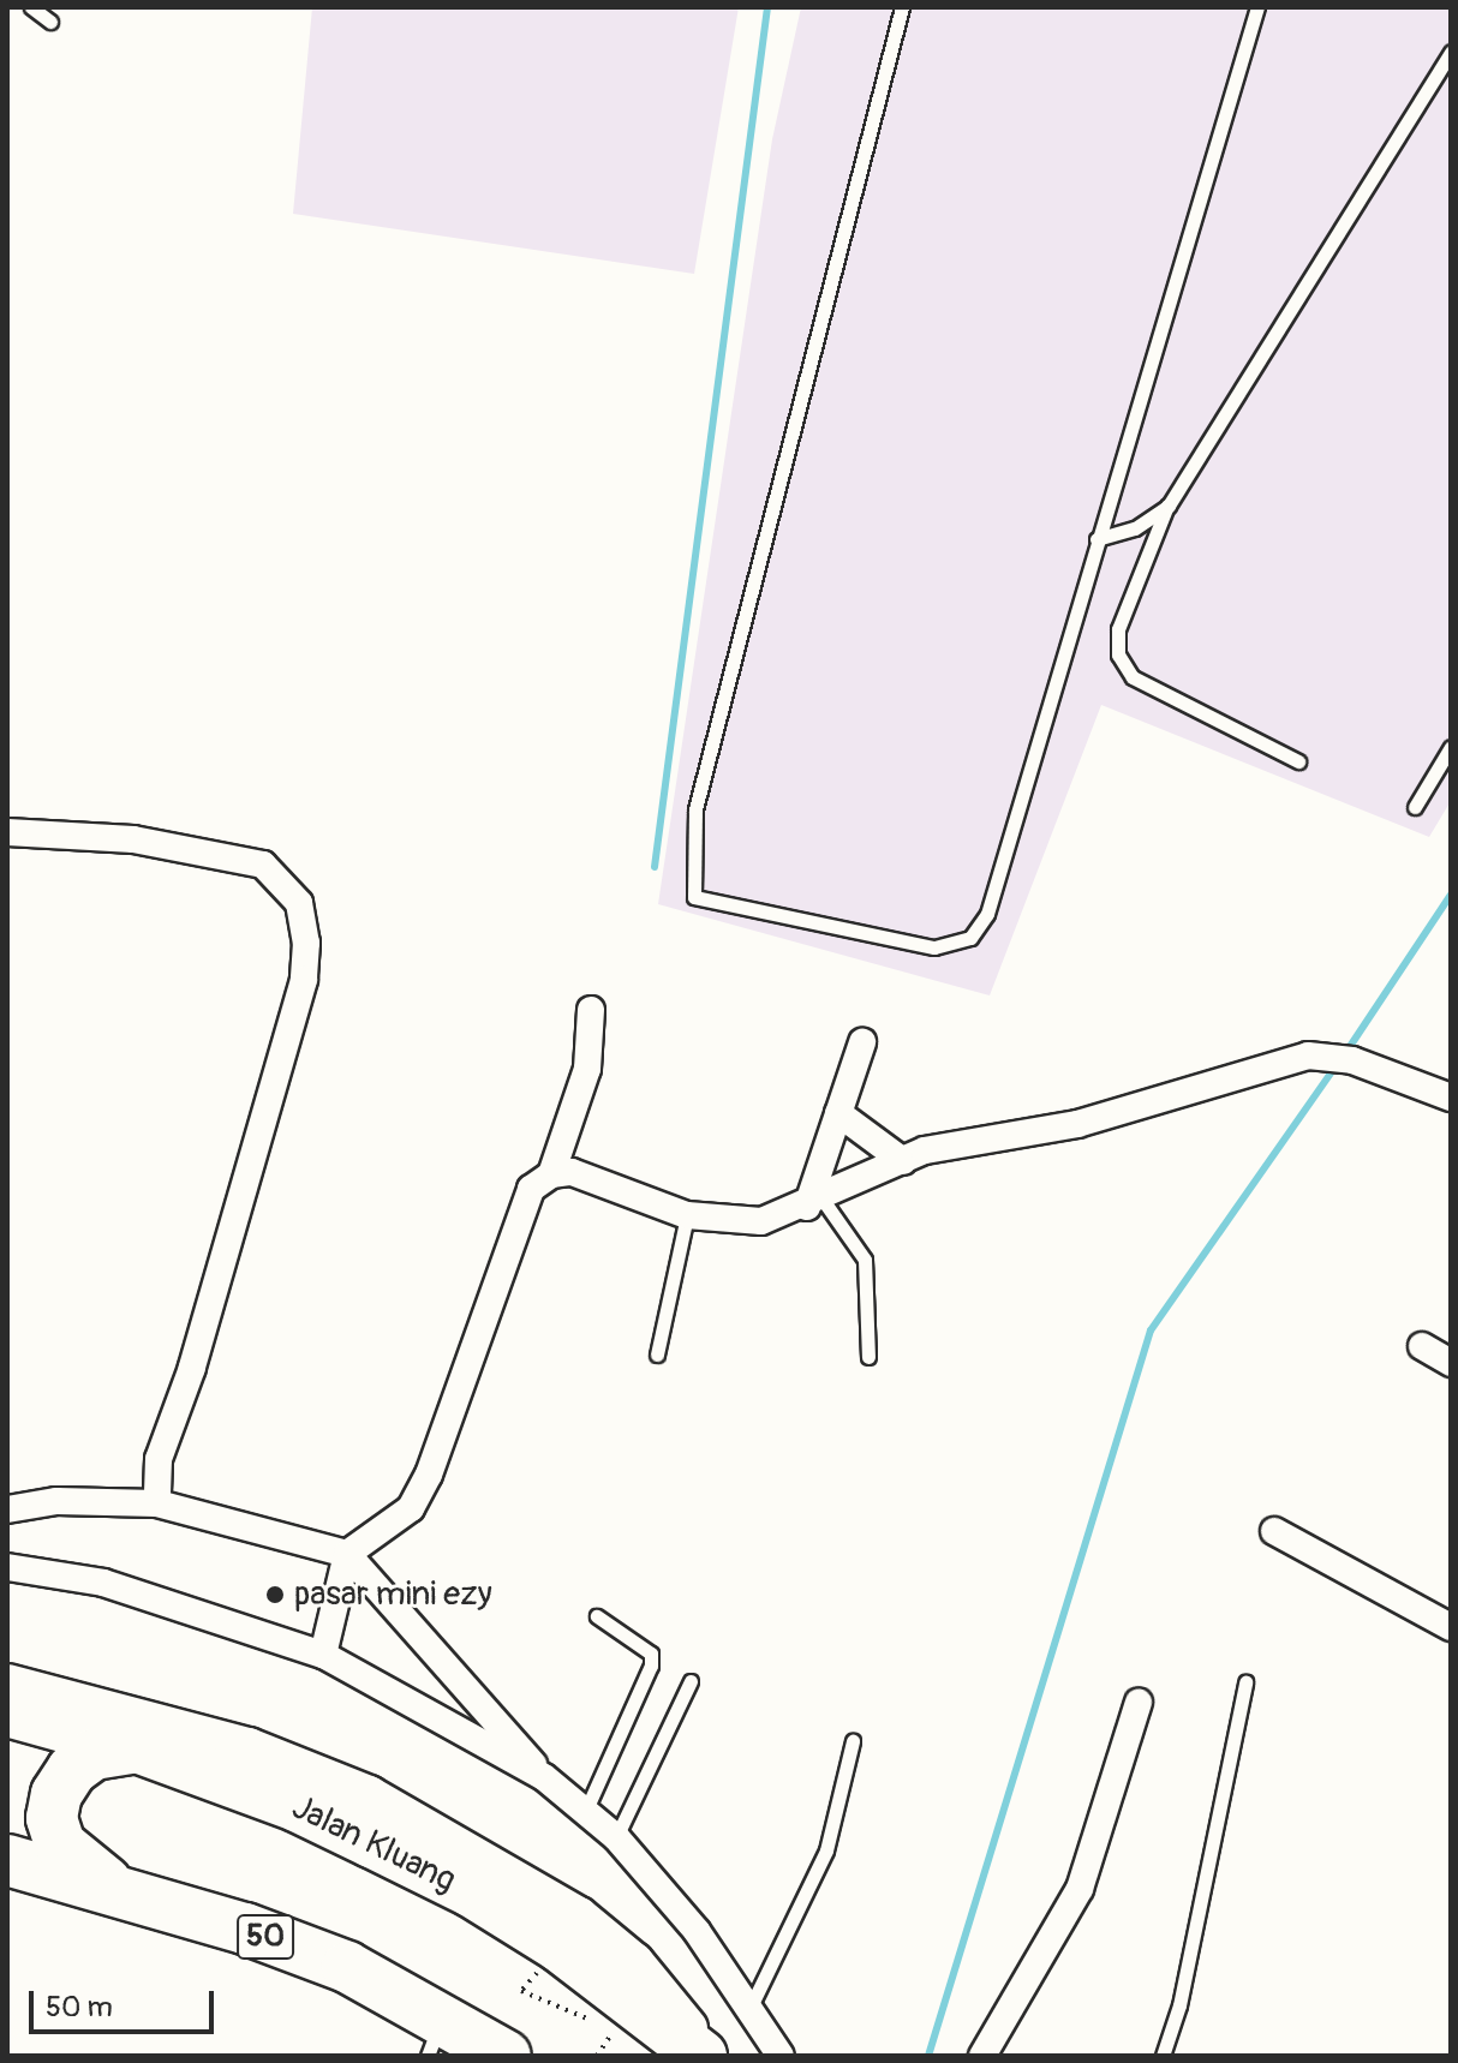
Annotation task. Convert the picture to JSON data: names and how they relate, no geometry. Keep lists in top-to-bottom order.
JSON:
{
  "streets": {
    "highway": ["Jalan Kluang", "50"]
  },
  "places": ["pasar mini ezy"],
  "scale_bar": "50 m"
}
